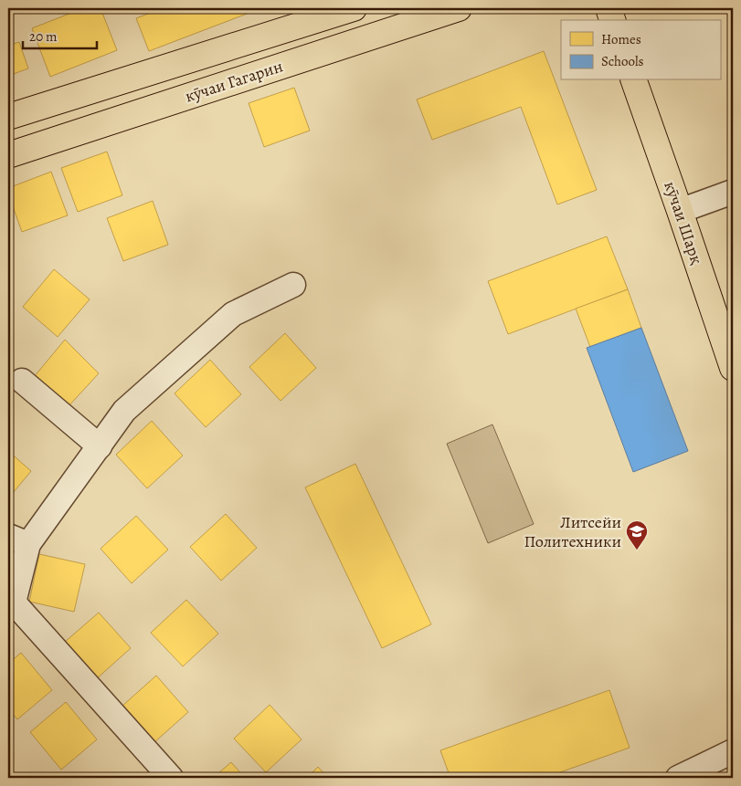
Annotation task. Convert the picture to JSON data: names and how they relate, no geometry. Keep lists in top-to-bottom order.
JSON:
{
  "streets": {
    "main road": ["кӯчаи Гагарин", "кӯчаи Шарқ"]
  },
  "places": {
    "school or university": ["Литсейи Политехники"]
  },
  "legend": ["Homes", "Schools"],
  "scale_bar": "20 m"
}
